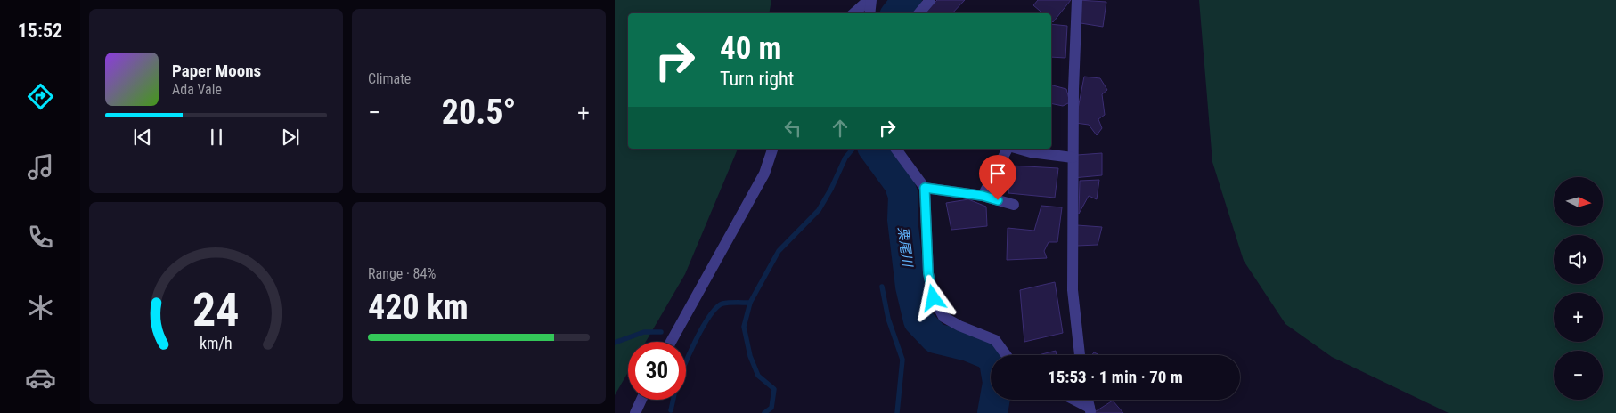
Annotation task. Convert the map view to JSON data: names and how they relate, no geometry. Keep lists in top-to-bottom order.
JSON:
{
  "water": ["栗尾川"],
  "north": "right",
  "page": {
    "tabs": "15:52",
    "tile": [
      "Climate",
      ["Range · 84%", "420 km"]
    ],
    "turn": ["40 m", "Turn right"],
    "song": ["Paper Moons", "Ada Vale"],
    "heat": ["−", "20.5°", "+"],
    "map_buttons": ["+", "−"],
    "limit": "30",
    "trip": "15:53 · 1 min · 70 m",
    "gauge": ["24", "km/h"]
  }
}
